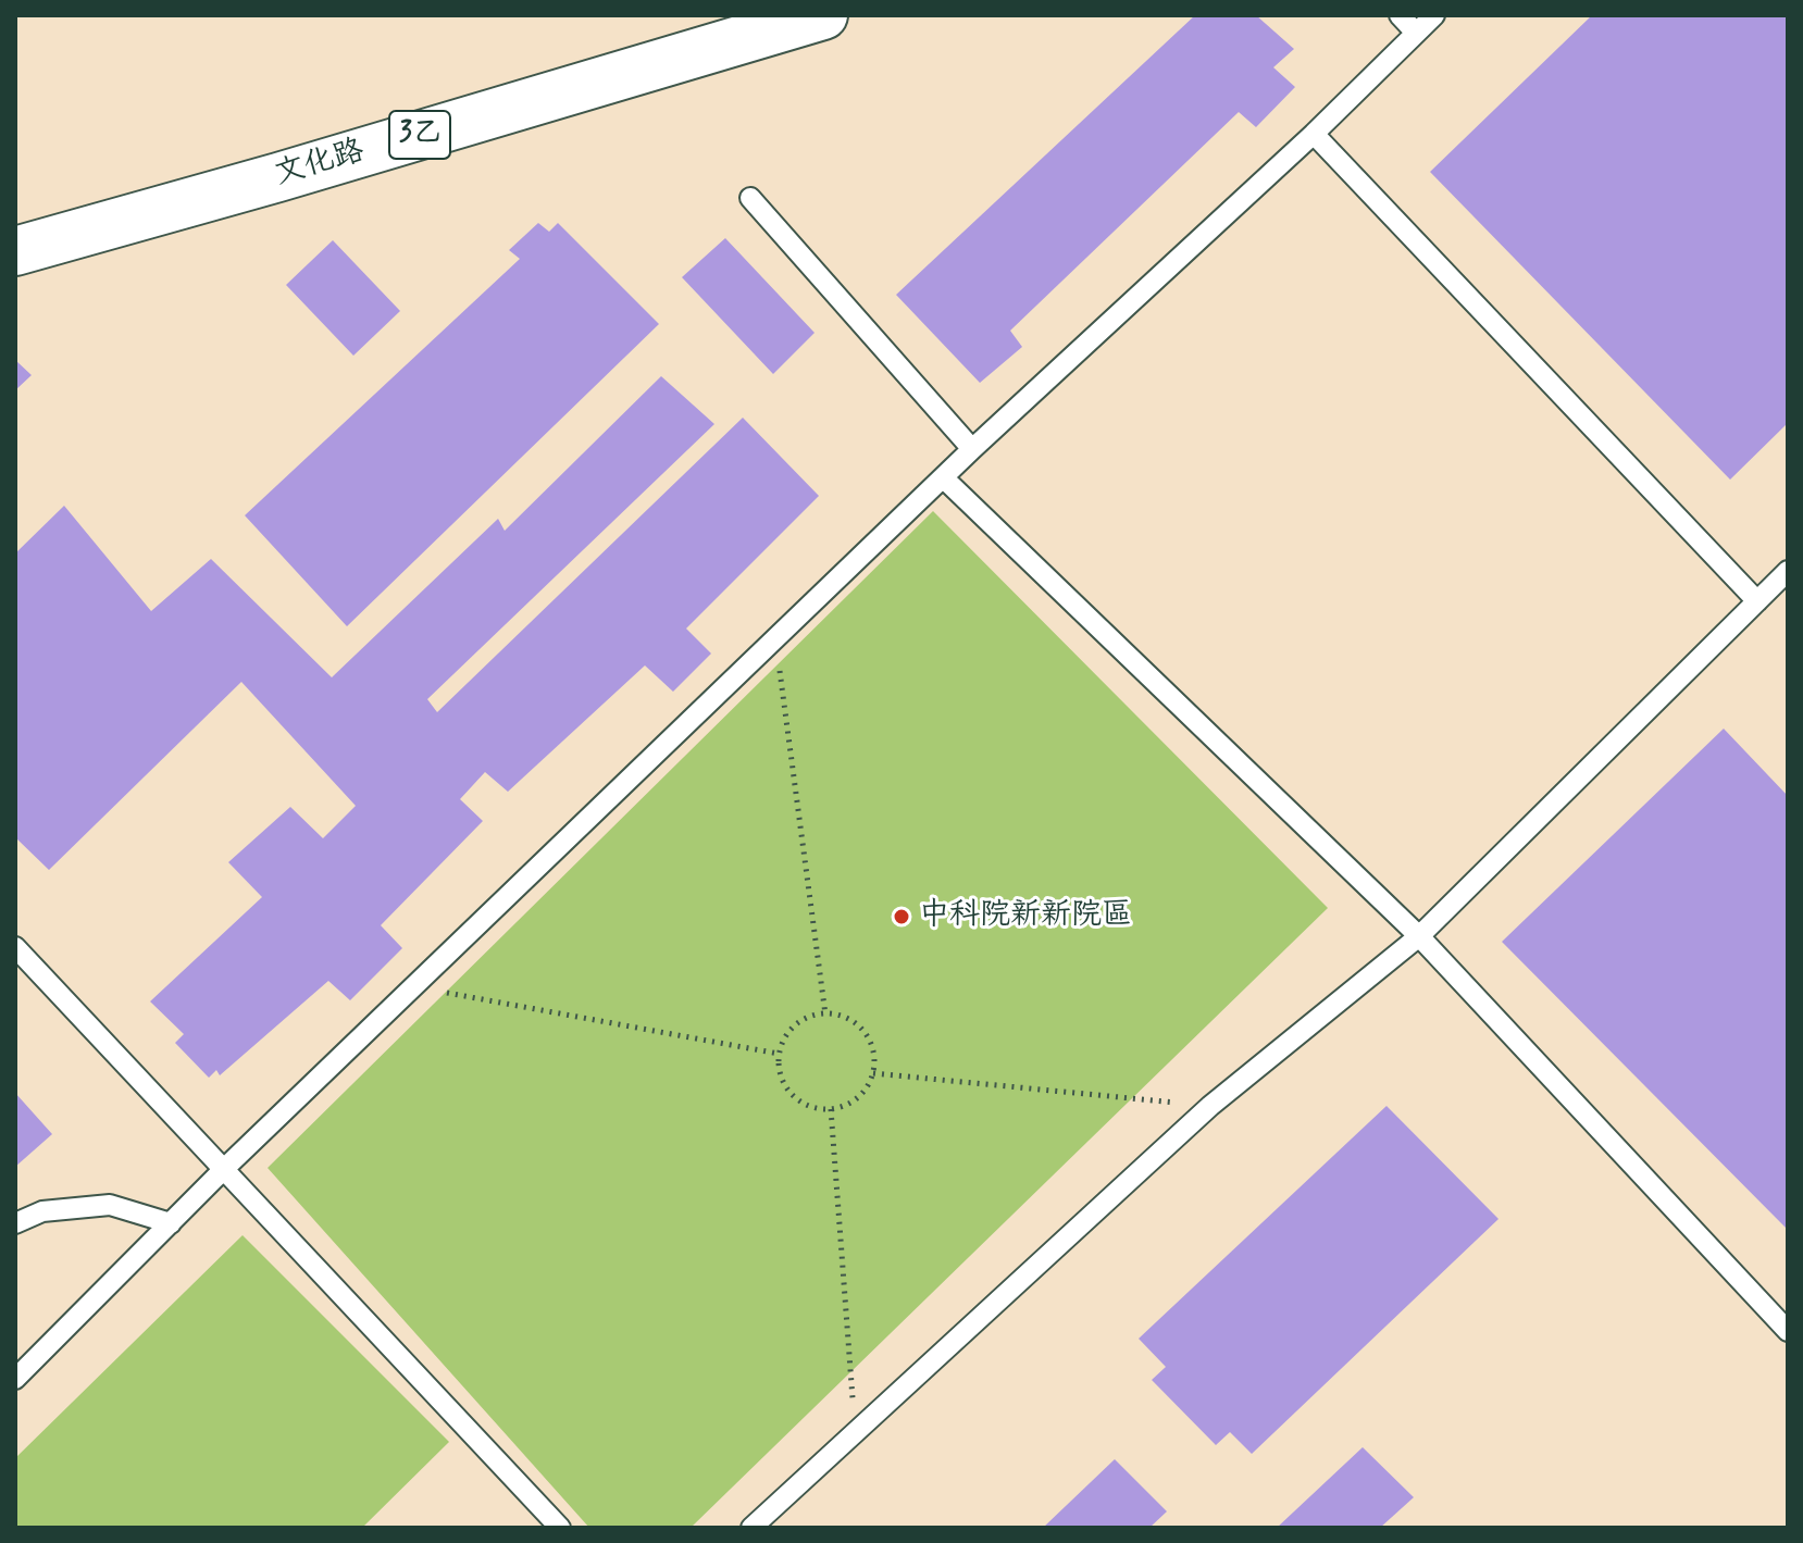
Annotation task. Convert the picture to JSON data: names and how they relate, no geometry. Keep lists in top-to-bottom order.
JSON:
{
  "streets": {
    "main road": ["3乙", "文化路"]
  },
  "places": ["中科院新新院區"]
}
